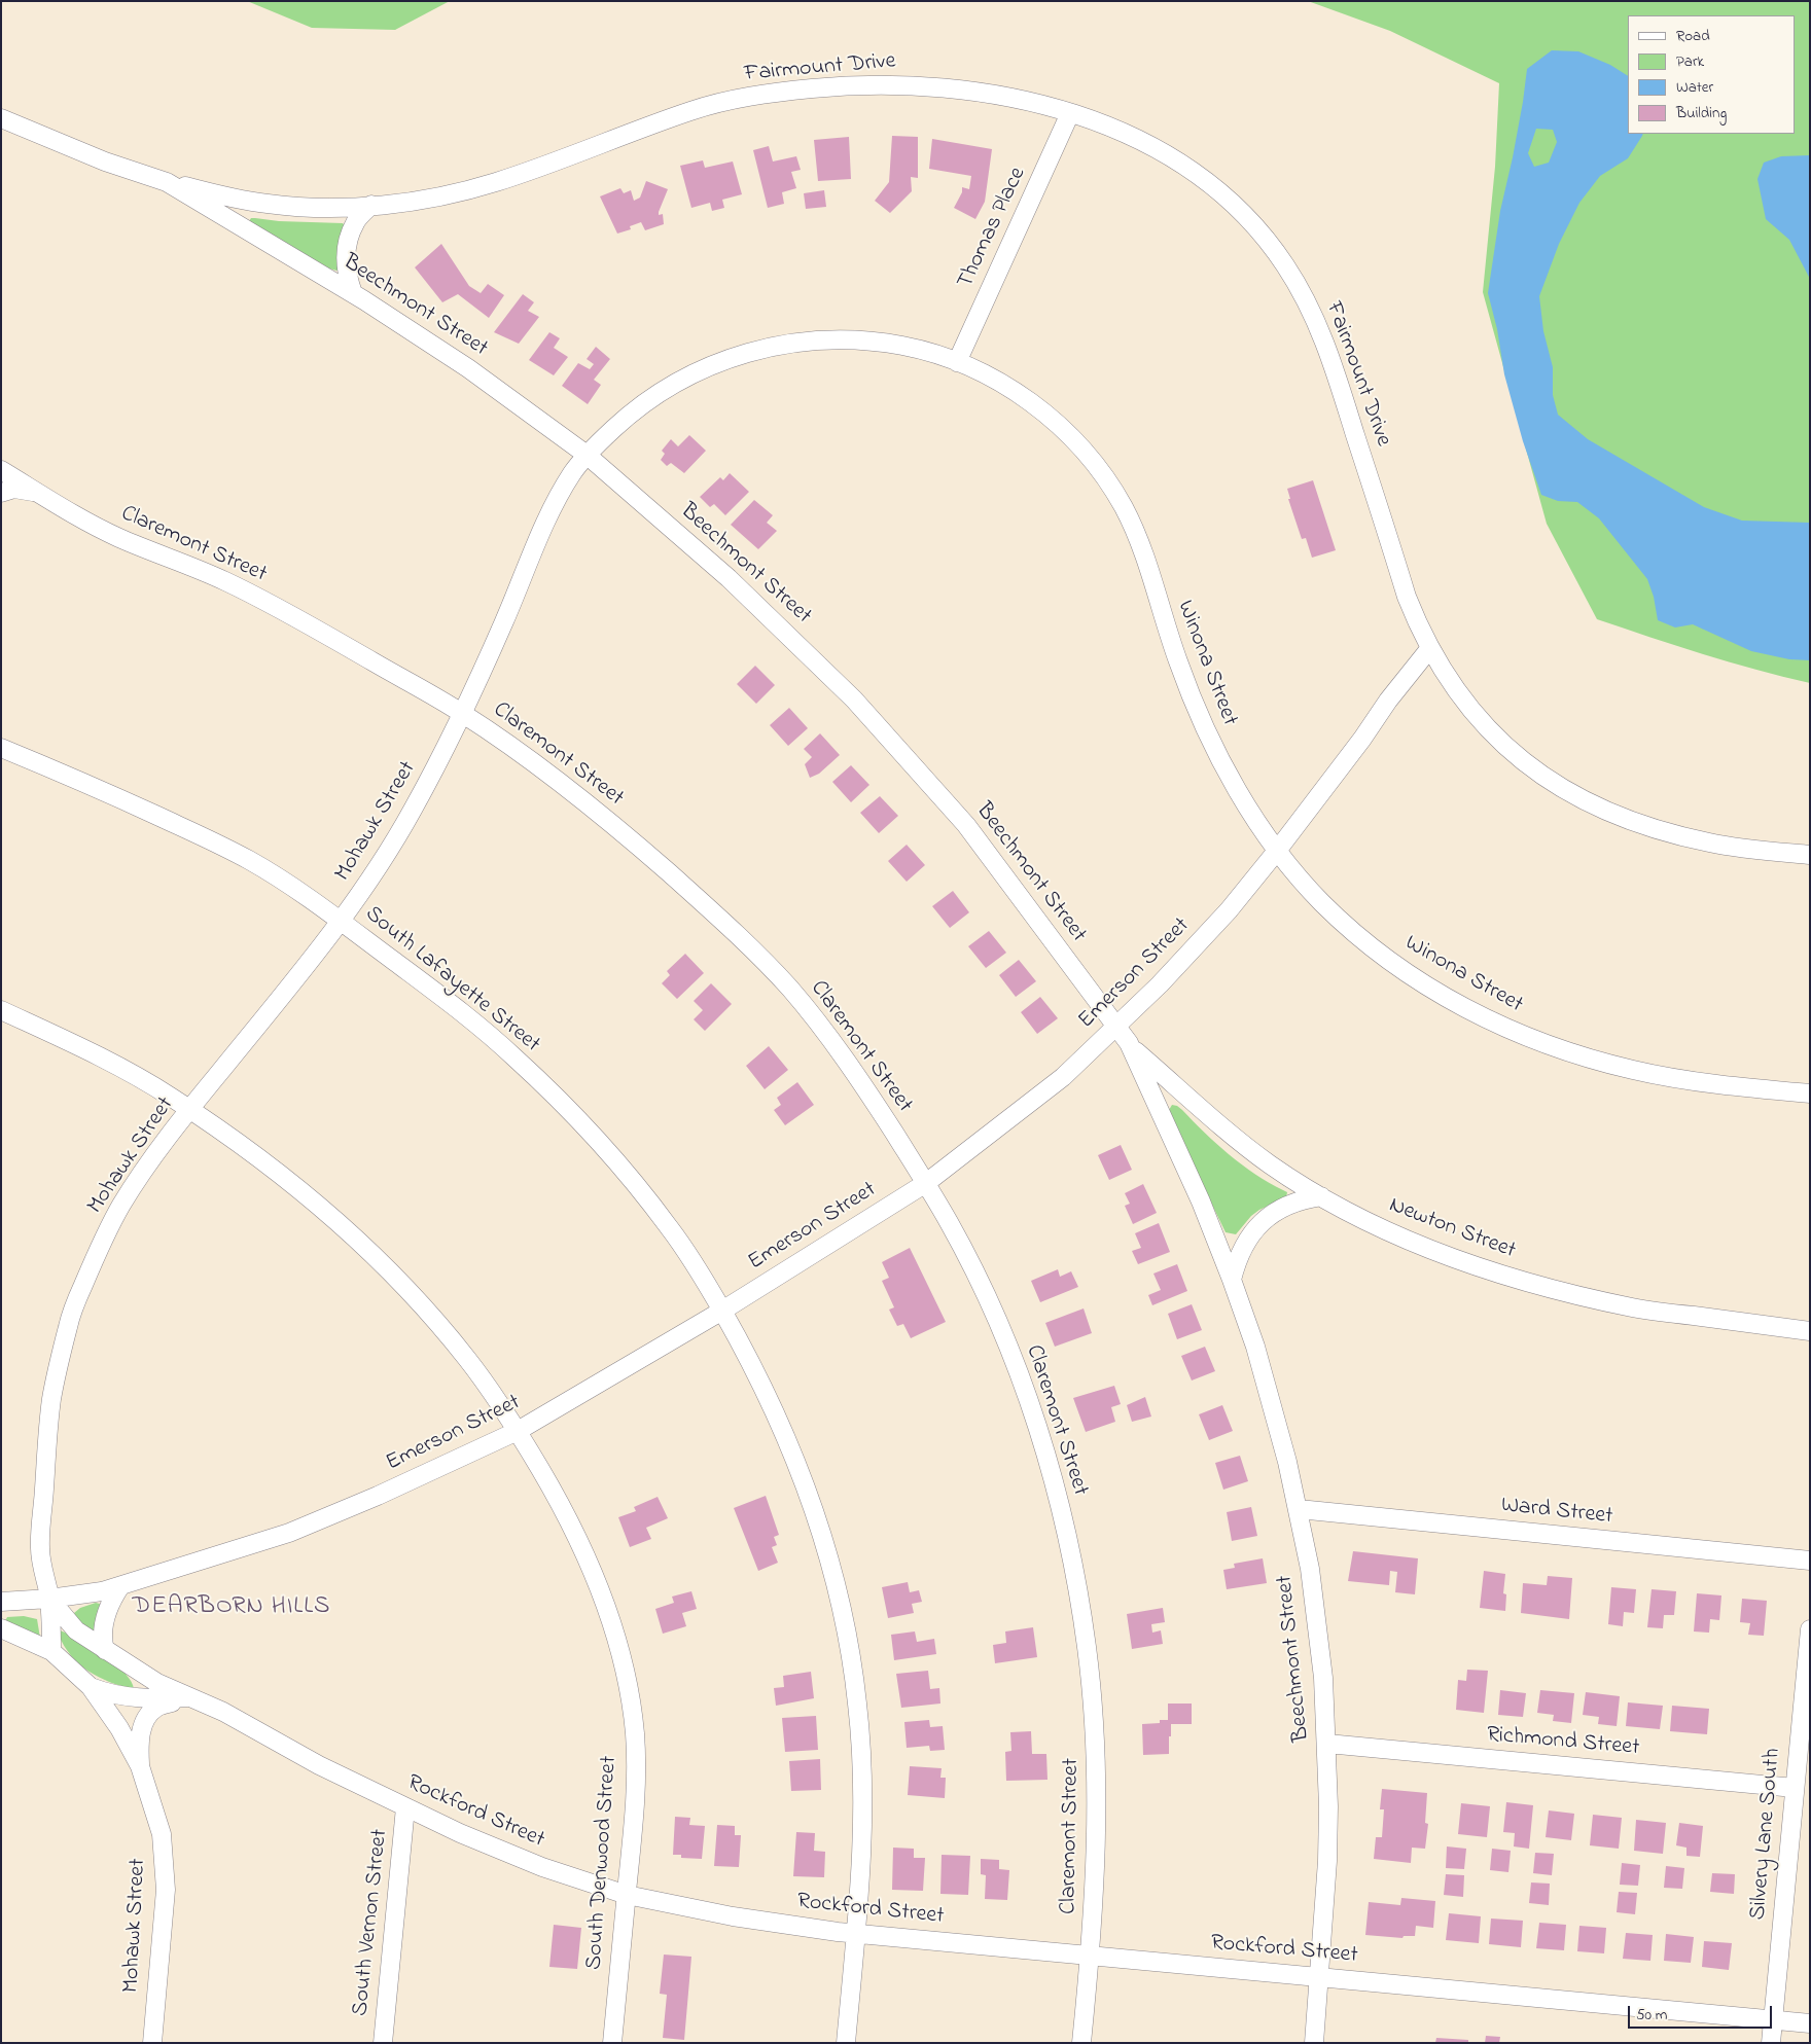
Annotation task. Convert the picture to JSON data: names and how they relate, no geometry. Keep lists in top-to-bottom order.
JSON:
{
  "streets": {
    "street": [
      "Fairmount Drive",
      "Thomas Place",
      "Beechmont Street",
      "Claremont Street",
      "Winona Street",
      "Mohawk Street",
      "Emerson Street",
      "South Lafayette Street",
      "Newton Street",
      "Ward Street",
      "Richmond Street",
      "Rockford Street",
      "Silvery Lane South",
      "South Denwood Street",
      "South Vernon Street"
    ]
  },
  "crossings": [
    ["Fairmount Drive", "Thomas Place"],
    ["Fairmount Drive", "Beechmont Street"],
    ["Fairmount Drive", "Emerson Street"],
    ["Thomas Place", "Winona Street"],
    ["Beechmont Street", "Winona Street"],
    ["Beechmont Street", "Mohawk Street"],
    ["Beechmont Street", "Emerson Street"],
    ["Beechmont Street", "Newton Street"],
    ["Beechmont Street", "Ward Street"],
    ["Beechmont Street", "Richmond Street"],
    ["Beechmont Street", "Rockford Street"],
    ["Claremont Street", "Mohawk Street"],
    ["Claremont Street", "Emerson Street"],
    ["Claremont Street", "Rockford Street"],
    ["Winona Street", "Mohawk Street"],
    ["Winona Street", "Emerson Street"],
    ["Mohawk Street", "Emerson Street"],
    ["Mohawk Street", "South Lafayette Street"],
    ["Mohawk Street", "Rockford Street"],
    ["Mohawk Street", "South Denwood Street"],
    ["Emerson Street", "South Lafayette Street"],
    ["Emerson Street", "Rockford Street"],
    ["Emerson Street", "South Denwood Street"],
    ["South Lafayette Street", "Rockford Street"],
    ["Richmond Street", "Silvery Lane South"],
    ["Rockford Street", "Silvery Lane South"],
    ["Rockford Street", "South Denwood Street"],
    ["Rockford Street", "South Vernon Street"]
  ],
  "districts": ["DEARBORN HILLS"],
  "legend": [
    "Road",
    "Park",
    "Water",
    "Building"
  ],
  "scale_bar": "50 m"
}
